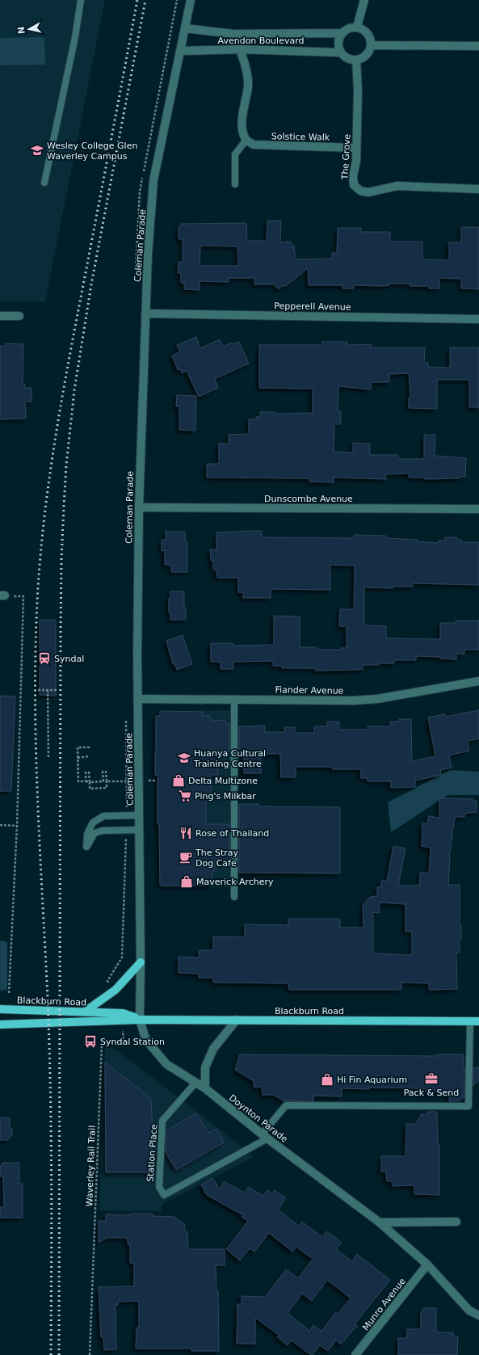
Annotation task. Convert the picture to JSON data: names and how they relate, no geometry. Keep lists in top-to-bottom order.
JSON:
{
  "streets": {
    "main road": ["Blackburn Road"],
    "street": [
      "Avendon Boulevard",
      "Solstice Walk",
      "The Grove",
      "Coleman Parade",
      "Pepperell Avenue",
      "Dunscombe Avenue",
      "Fiander Avenue",
      "Doynton Parade",
      "Munro Avenue"
    ],
    "lane": ["Station Place"],
    "path": ["Waverley Rail Trail"]
  },
  "crossings": [
    ["Avendon Boulevard", "The Grove"],
    ["Avendon Boulevard", "Coleman Parade"],
    ["Solstice Walk", "The Grove"],
    ["Coleman Parade", "Pepperell Avenue"],
    ["Coleman Parade", "Dunscombe Avenue"],
    ["Coleman Parade", "Fiander Avenue"],
    ["Coleman Parade", "Blackburn Road"],
    ["Coleman Parade", "Doynton Parade"],
    ["Blackburn Road", "Doynton Parade"],
    ["Blackburn Road", "Waverley Rail Trail"],
    ["Doynton Parade", "Station Place"],
    ["Doynton Parade", "Munro Avenue"]
  ],
  "places": {
    "school or university": ["Wesley College Glen Waverley Campus", "Huanya Cultural Training Centre"],
    "station": ["Syndal"],
    "shop": ["Delta Multizone", "Maverick Archery", "Hi Fin Aquarium"],
    "supermarket": ["Ping's Milkbar"],
    "restaurant": ["Rose of Thailand"],
    "cafe": ["The Stray Dog Cafe"],
    "bus stop": ["Syndal Station"],
    "office": ["Pack & Send"]
  },
  "north": "left"
}
